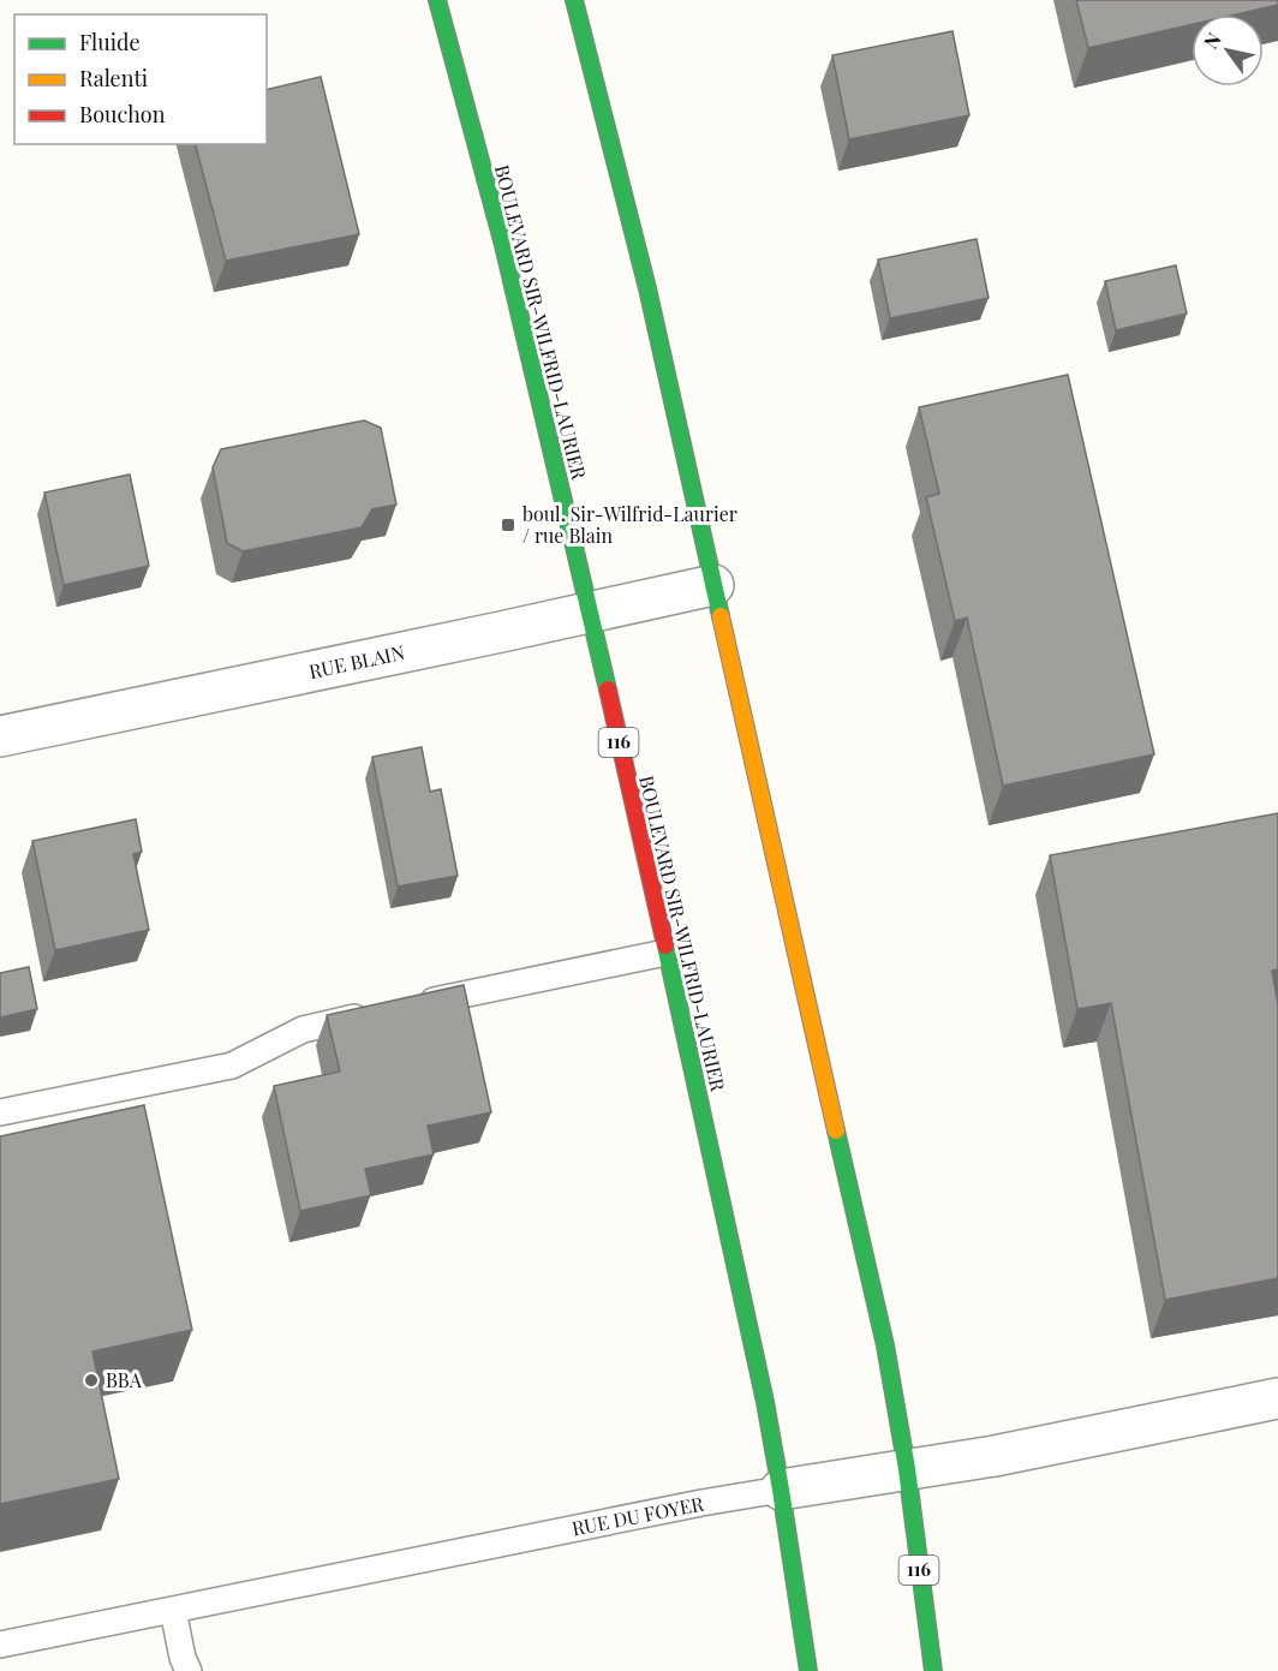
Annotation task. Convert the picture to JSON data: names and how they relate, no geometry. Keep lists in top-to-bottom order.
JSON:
{
  "streets": {
    "main road": ["BOULEVARD SIR-WILFRID-LAURIER", "116"],
    "street": ["RUE BLAIN", "RUE DU FOYER"]
  },
  "crossings": [
    ["BOULEVARD SIR-WILFRID-LAURIER", "RUE BLAIN"],
    ["BOULEVARD SIR-WILFRID-LAURIER", "RUE DU FOYER"],
    ["RUE BLAIN", "116"],
    ["116", "RUE DU FOYER"]
  ],
  "places": {
    "transit": ["boul. Sir-Wilfrid-Laurier / rue Blain"],
    "other": ["BBA"]
  },
  "legend": ["Fluide", "Ralenti", "Bouchon"],
  "north": "top left"
}
